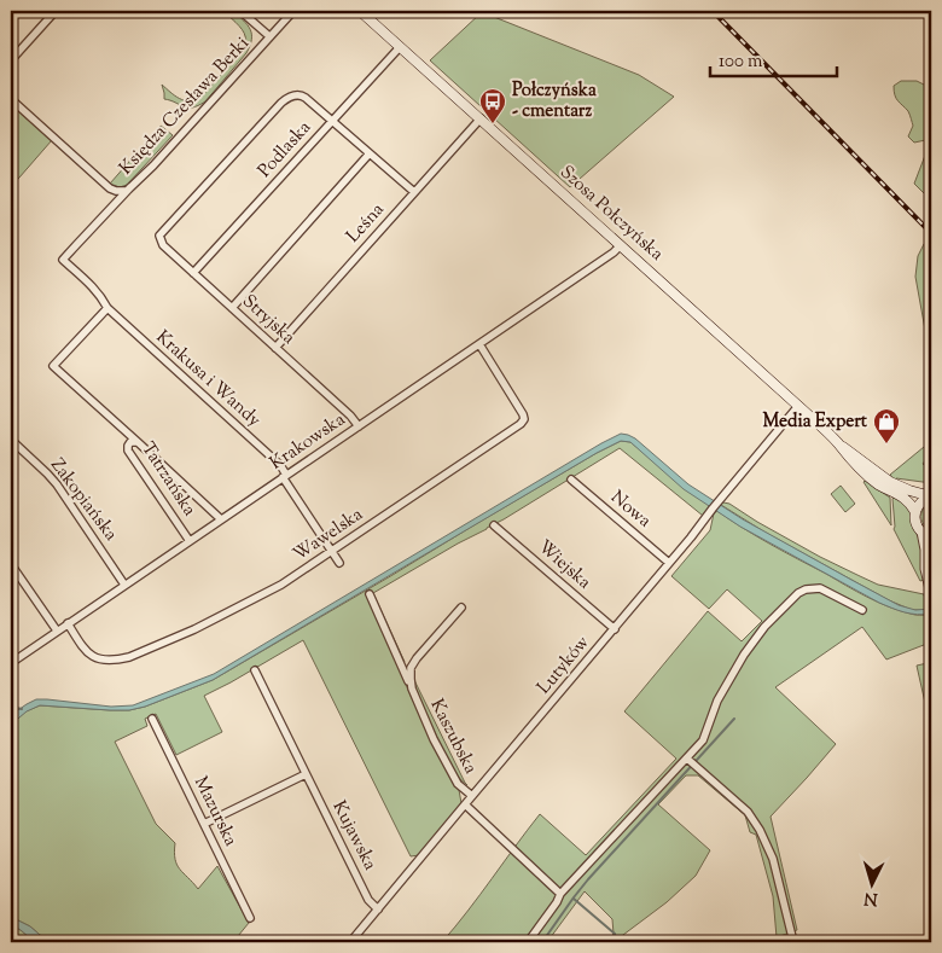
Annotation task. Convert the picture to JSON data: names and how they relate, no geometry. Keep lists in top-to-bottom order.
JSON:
{
  "streets": {
    "main road": ["Szosa Połczyńska"],
    "street": [
      "Księdza Czesława Berki",
      "Podlaska",
      "Leśna",
      "Stryjska",
      "Krakusa i Wandy",
      "Krakowska",
      "Tatrzańska",
      "Zakopiańska",
      "Nowa",
      "Wawelska",
      "Wiejska",
      "Lutyków",
      "Kaszubska",
      "Mazurska",
      "Kujawska"
    ]
  },
  "crossings": [
    ["Księdza Czesława Berki", "Krakusa i Wandy"],
    ["Podlaska", "Szosa Połczyńska"],
    ["Podlaska", "Stryjska"],
    ["Szosa Połczyńska", "Leśna"],
    ["Szosa Połczyńska", "Krakowska"],
    ["Szosa Połczyńska", "Lutyków"],
    ["Leśna", "Stryjska"],
    ["Stryjska", "Krakowska"],
    ["Krakusa i Wandy", "Krakowska"],
    ["Krakusa i Wandy", "Tatrzańska"],
    ["Krakusa i Wandy", "Wawelska"],
    ["Krakowska", "Tatrzańska"],
    ["Krakowska", "Zakopiańska"],
    ["Krakowska", "Wawelska"],
    ["Nowa", "Lutyków"],
    ["Wiejska", "Lutyków"],
    ["Lutyków", "Kaszubska"],
    ["Lutyków", "Kujawska"]
  ],
  "places": {
    "bus stop": ["Połczyńska - cmentarz"],
    "shop": ["Media Expert"]
  },
  "scale_bar": "100 m",
  "north": "bottom"
}
